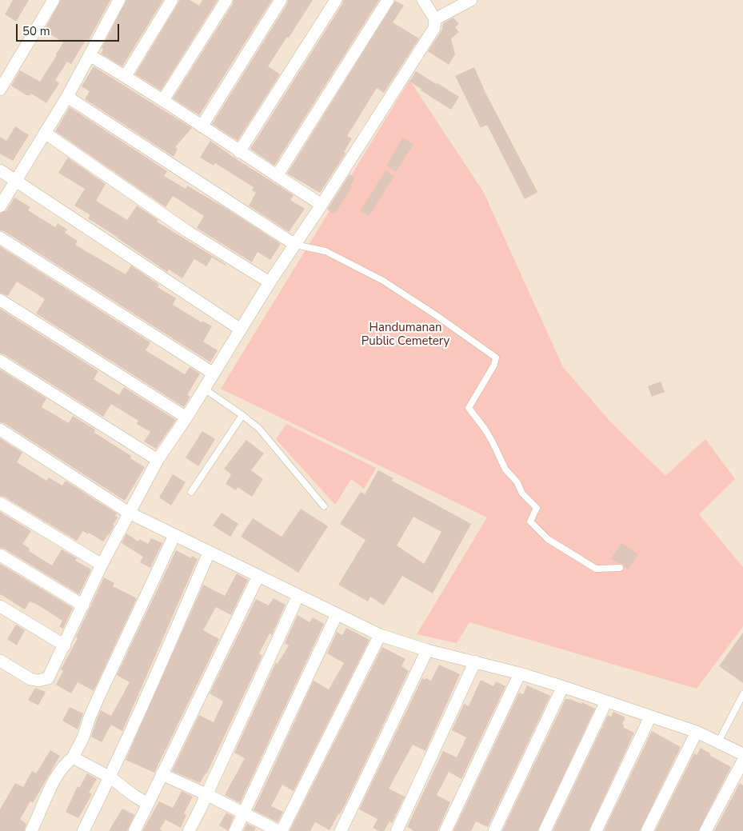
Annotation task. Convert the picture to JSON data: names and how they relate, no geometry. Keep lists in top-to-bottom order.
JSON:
{
  "parks": ["Handumanan Public Cemetery"],
  "scale_bar": "50 m"
}
